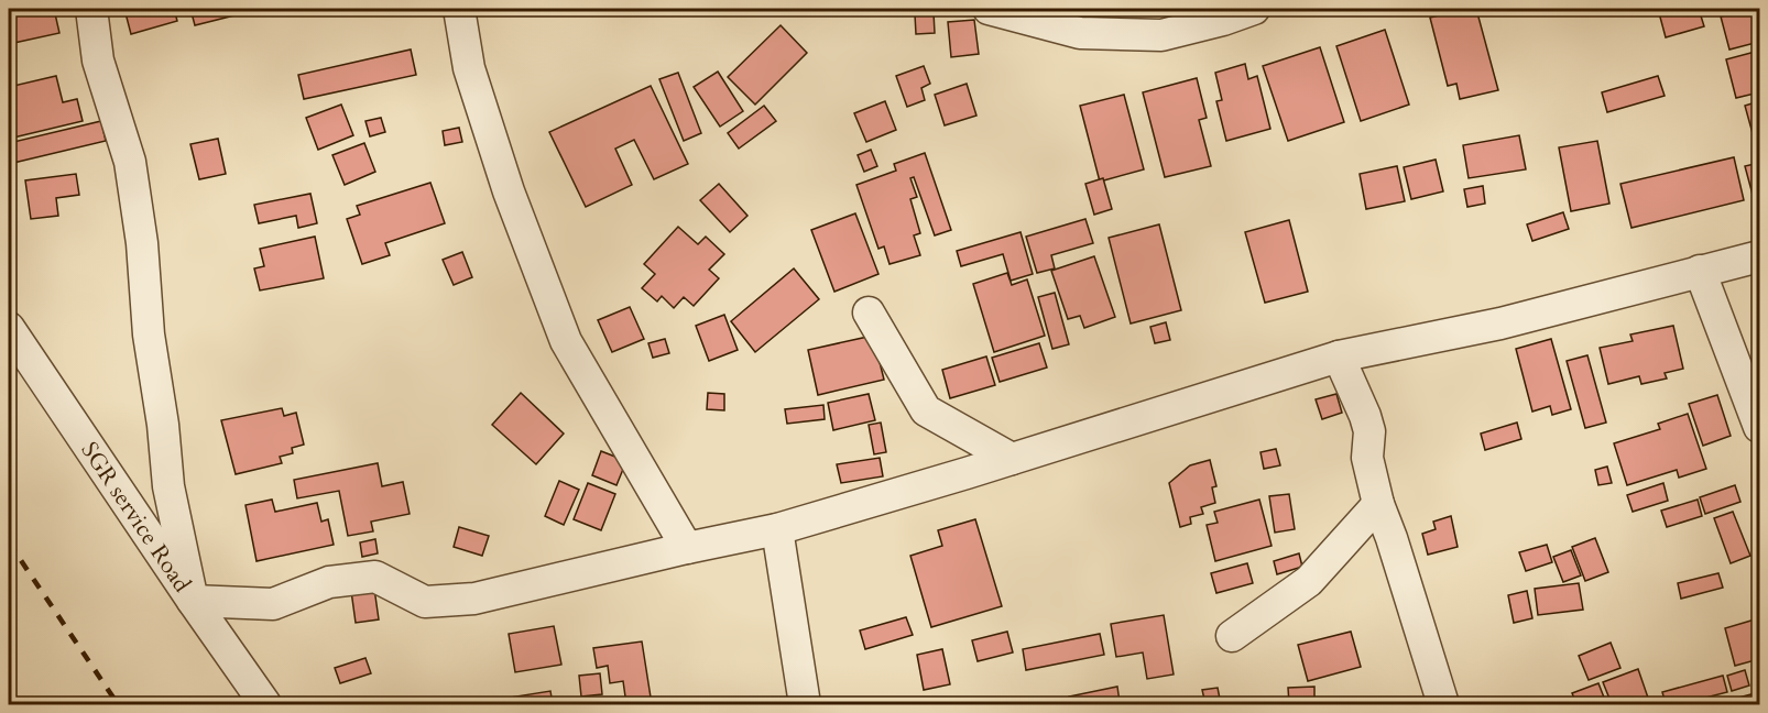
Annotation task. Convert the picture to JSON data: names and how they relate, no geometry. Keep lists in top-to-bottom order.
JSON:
{
  "streets": {
    "street": ["SGR service Road"]
  }
}
